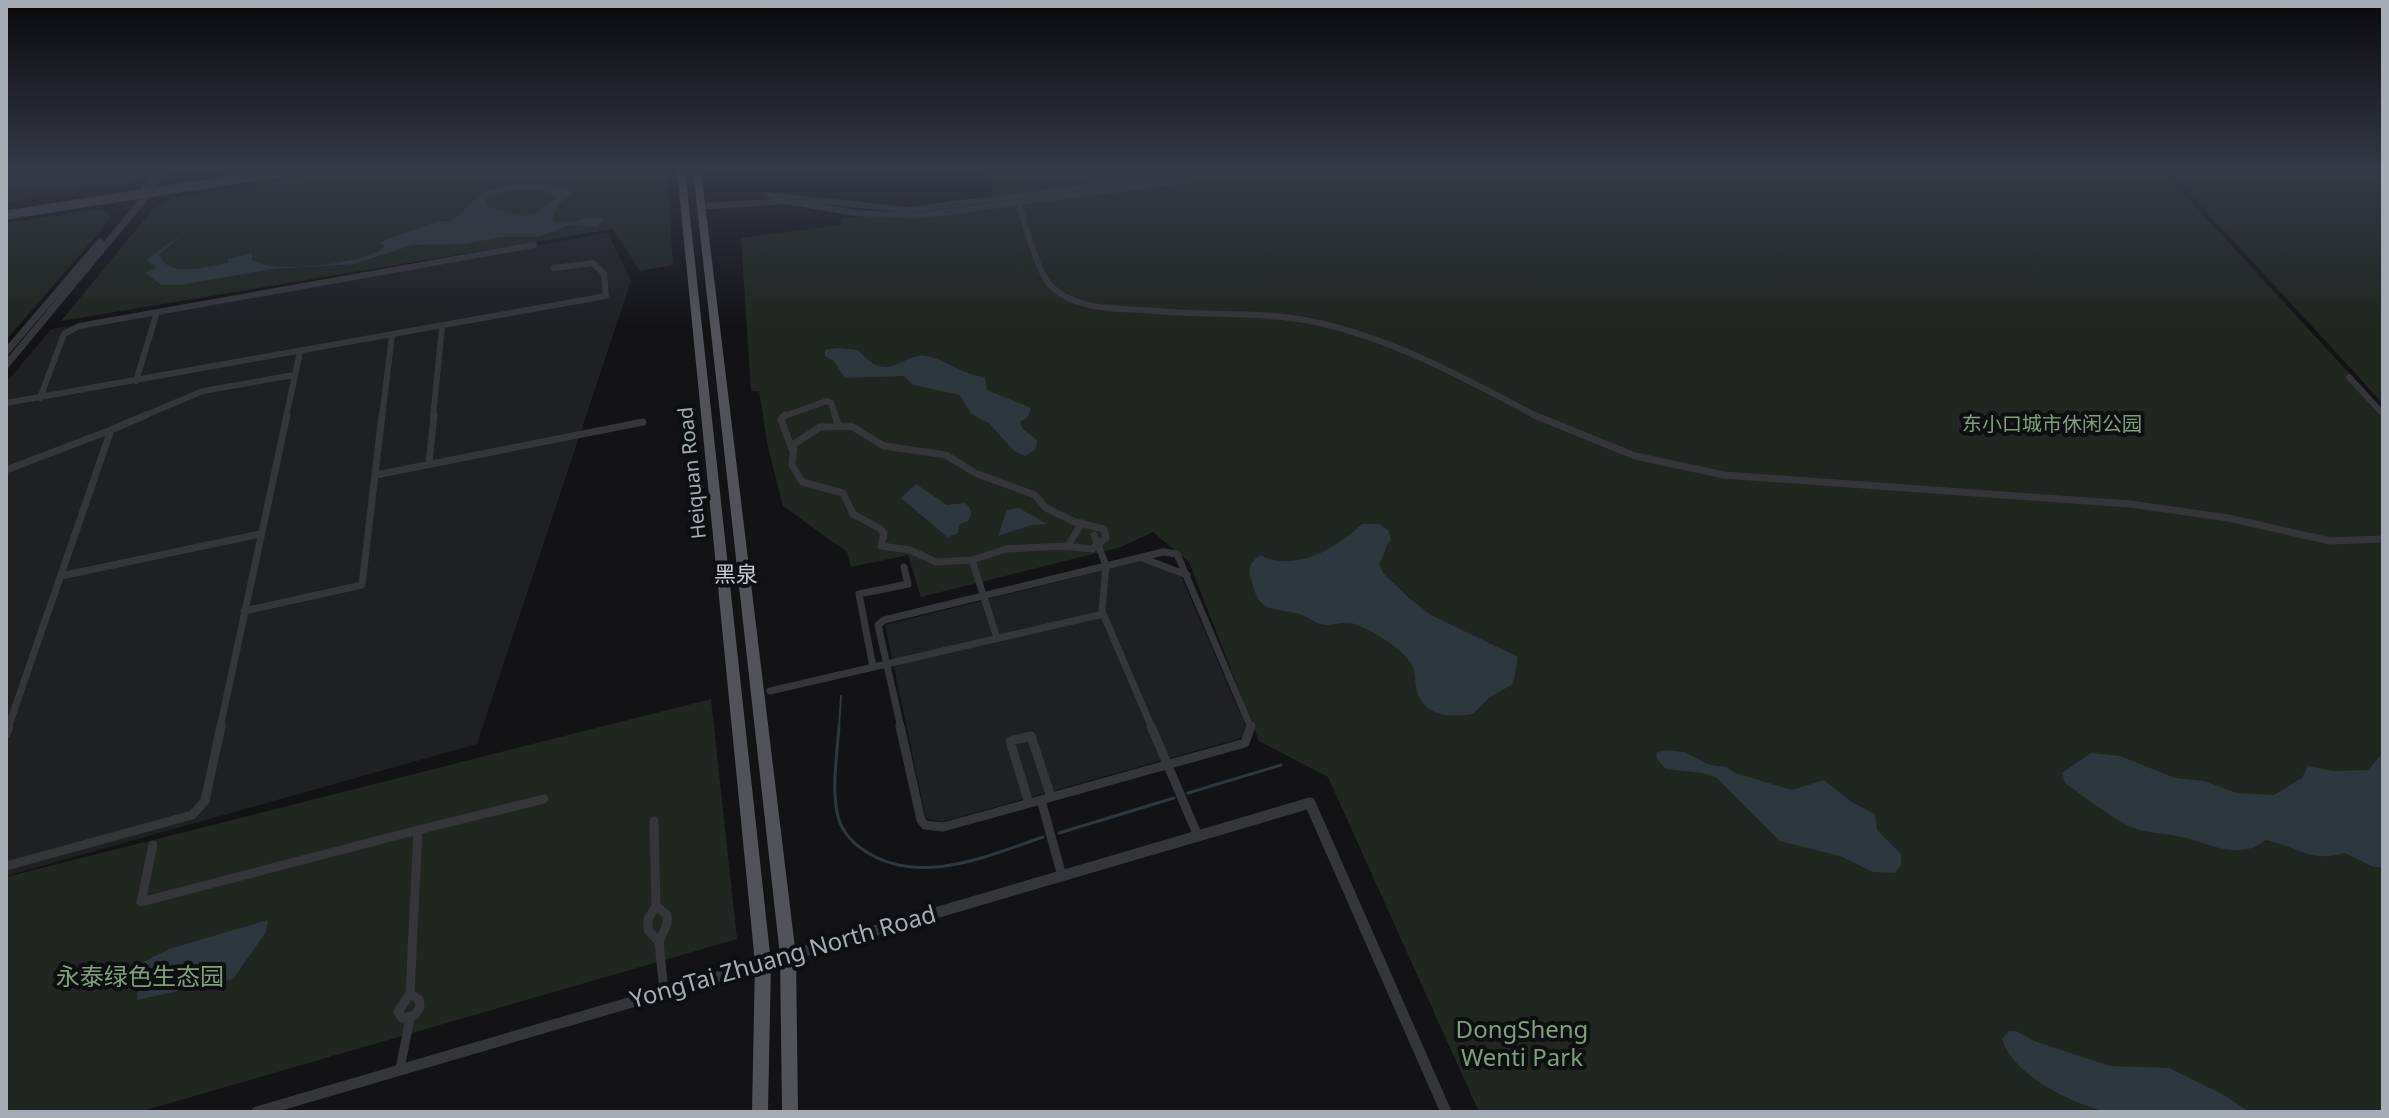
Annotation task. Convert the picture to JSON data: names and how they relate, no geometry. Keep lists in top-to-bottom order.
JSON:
{
  "streets": {
    "main road": ["Heiquan Road"],
    "street": ["YongTai Zhuang North Road"]
  },
  "crossings": [
    ["Heiquan Road", "YongTai Zhuang North Road"]
  ],
  "districts": ["黑泉"],
  "parks": ["东小口城市休闲公园", "永泰绿色生态园", "DongSheng Wenti Park"]
}
